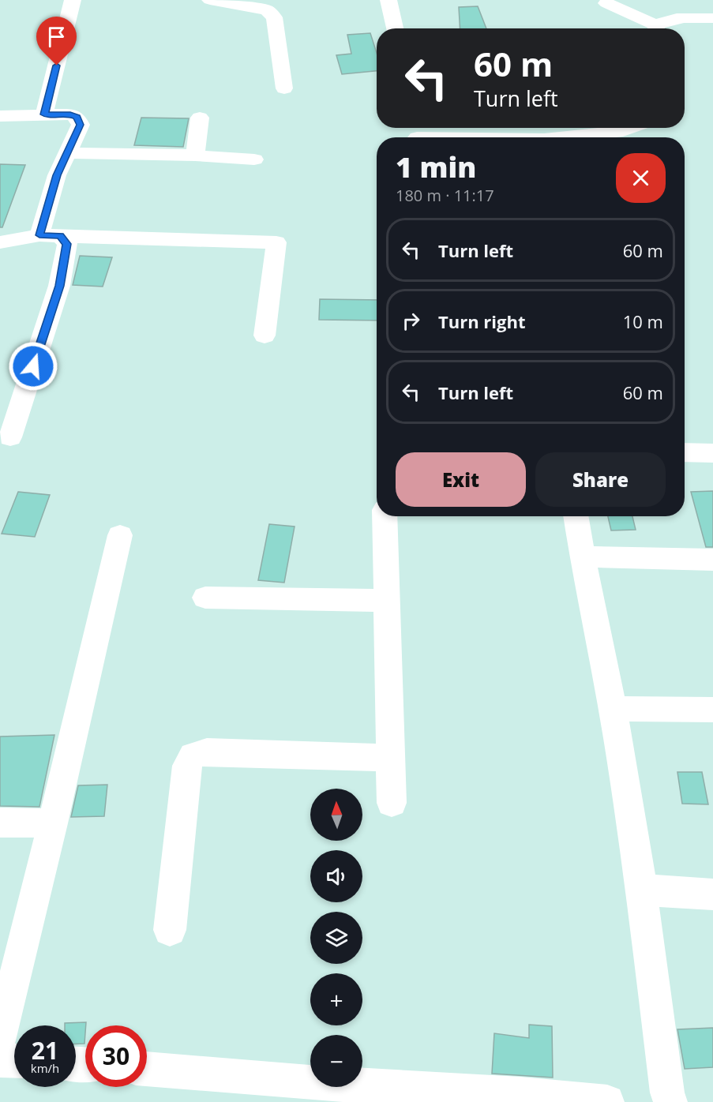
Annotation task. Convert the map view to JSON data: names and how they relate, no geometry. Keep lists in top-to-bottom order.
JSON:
{
  "north": "top",
  "page": {
    "turn": ["60 m", "Turn left"],
    "heading": ["1 min", "180 m · 11:17"],
    "list": [
      {
        "name": "Turn left",
        "value": "60 m"
      },
      {
        "name": "Turn right",
        "value": "10 m"
      },
      {
        "name": "Turn left",
        "value": "60 m"
      }
    ],
    "buttons": ["Exit", "Share"],
    "map_buttons": ["+", "−"],
    "speed": "21 km/h",
    "limit": "30"
  }
}
